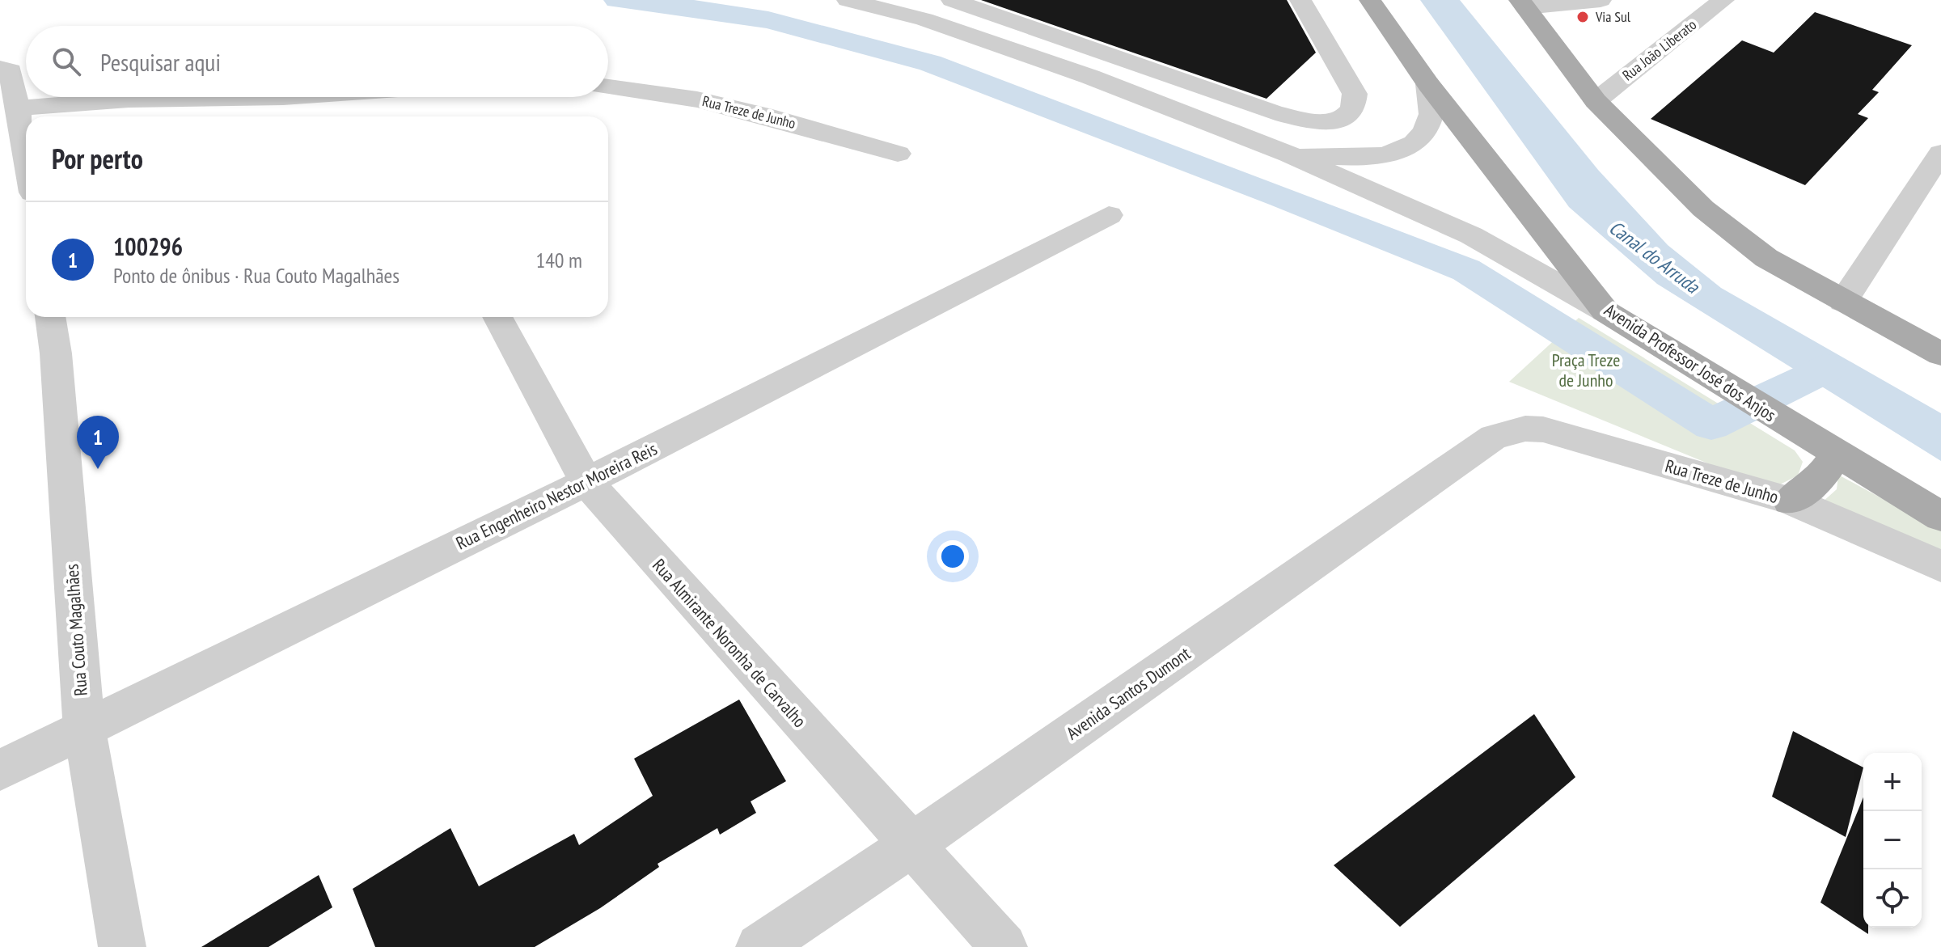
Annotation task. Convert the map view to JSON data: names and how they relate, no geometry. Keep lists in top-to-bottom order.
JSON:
{
  "streets": {
    "main road": ["Avenida Professor José dos Anjos"],
    "street": [
      "Rua João Liberato",
      "Rua Treze de Junho",
      "Rua Engenheiro Nestor Moreira Reis",
      "Rua Couto Magalhães",
      "Rua Almirante Noronha de Carvalho",
      "Avenida Santos Dumont"
    ]
  },
  "crossings": [
    ["Rua Treze de Junho", "Avenida Santos Dumont"],
    ["Rua Engenheiro Nestor Moreira Reis", "Rua Couto Magalhães"],
    ["Rua Engenheiro Nestor Moreira Reis", "Rua Almirante Noronha de Carvalho"],
    ["Rua Almirante Noronha de Carvalho", "Avenida Santos Dumont"]
  ],
  "water": ["Canal do Arruda"],
  "parks": ["Praça Treze de Junho"],
  "places": ["Via Sul"],
  "page": {
    "search": "Pesquisar aqui",
    "heading": "Por perto",
    "list": [
      {
        "mark": "1",
        "name": "100296",
        "note": "Ponto de ônibus · Rua Couto Magalhães",
        "value": "140 m"
      }
    ],
    "pins": "1",
    "map_buttons": ["+", "−"]
  }
}
